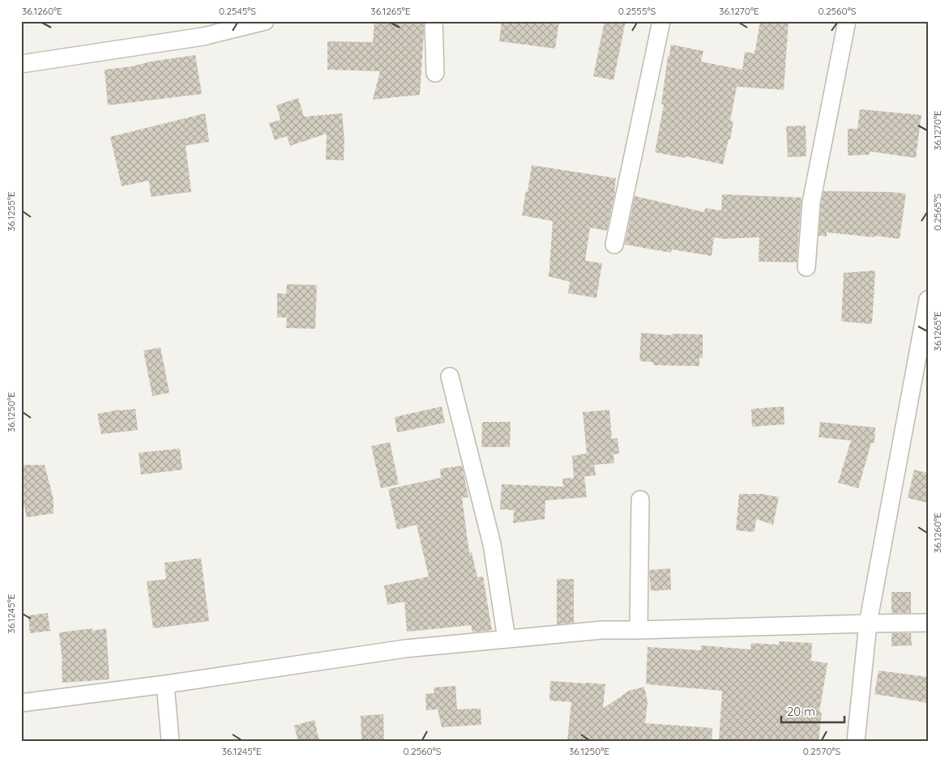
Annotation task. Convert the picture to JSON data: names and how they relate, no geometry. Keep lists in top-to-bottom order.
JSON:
{
  "scale_bar": "20 m",
  "coordinates": [
    "36.1260°E",
    "0.2545°S",
    "36.1265°E",
    "0.2555°S",
    "36.1270°E",
    "0.2560°S",
    "36.1255°E",
    "0.2565°S",
    "36.1250°E",
    "36.1245°E",
    "0.2570°S"
  ]
}
